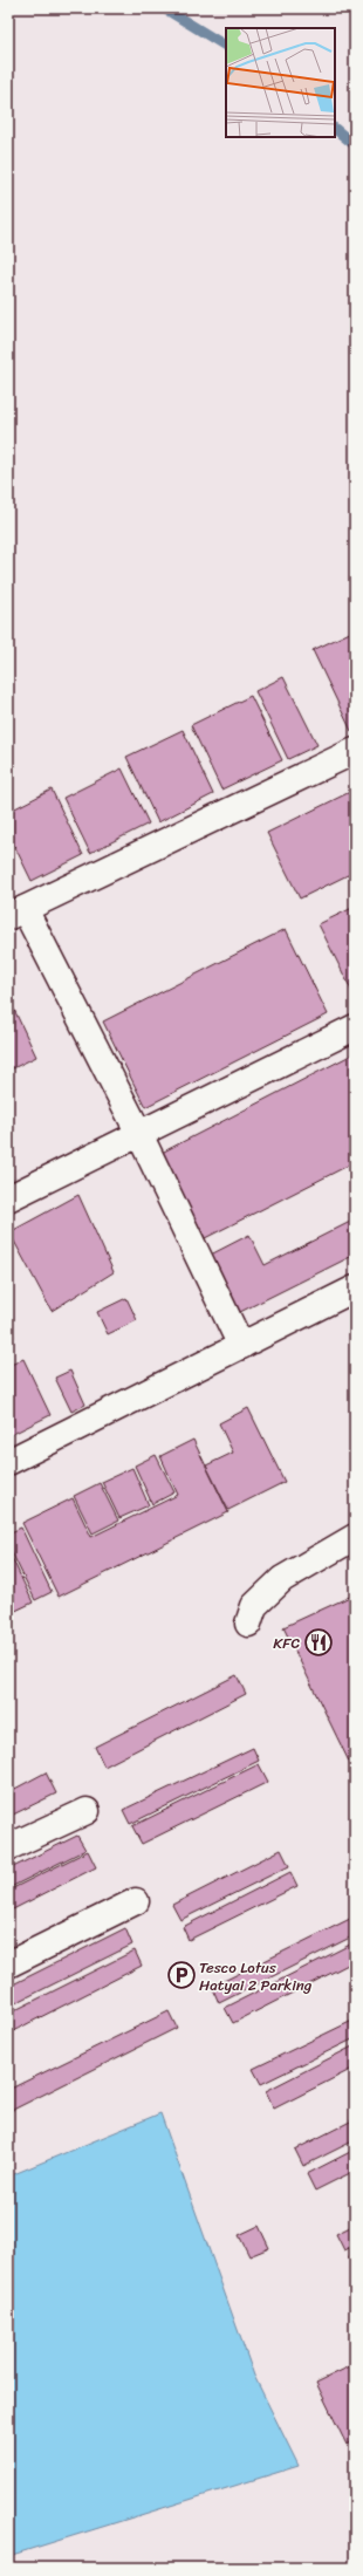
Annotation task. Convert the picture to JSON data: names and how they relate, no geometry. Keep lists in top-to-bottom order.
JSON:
{
  "places": {
    "restaurant": ["KFC"],
    "parking": ["Tesco Lotus Hatyai 2 Parking"]
  }
}
